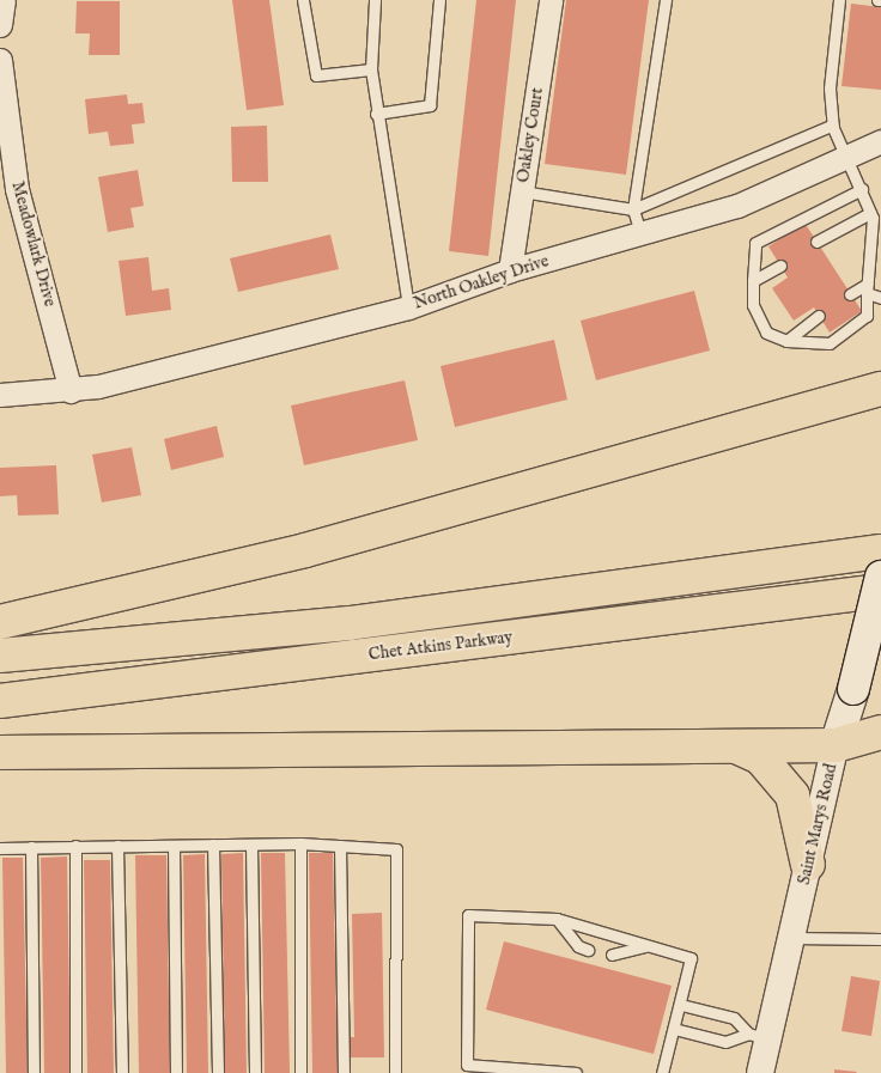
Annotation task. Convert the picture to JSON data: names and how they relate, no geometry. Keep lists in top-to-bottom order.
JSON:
{
  "streets": {
    "highway": ["Chet Atkins Parkway"],
    "main road": ["Saint Marys Road"],
    "street": ["Oakley Court", "Meadowlark Drive", "North Oakley Drive"]
  },
  "crossings": [
    ["Oakley Court", "North Oakley Drive"],
    ["Meadowlark Drive", "North Oakley Drive"]
  ]
}
